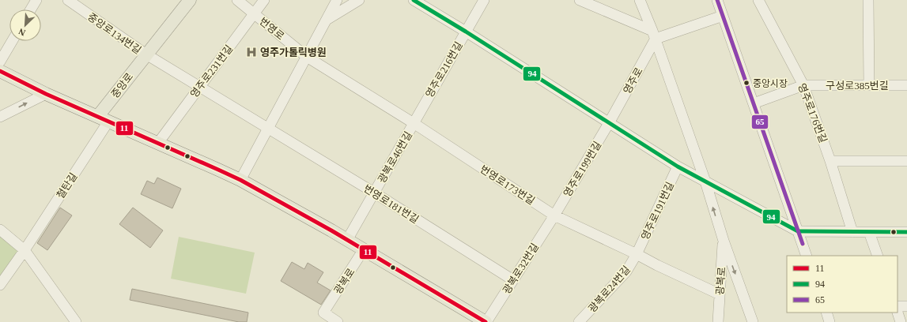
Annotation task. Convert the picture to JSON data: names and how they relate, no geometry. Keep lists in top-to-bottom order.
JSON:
{
  "streets": {
    "main road": ["중앙로"],
    "street": [
      "번영로",
      "중앙로134번길",
      "영주로216번길",
      "영주로231번길",
      "영주로",
      "구성로385번길",
      "영주로176번길",
      "광복로46번길",
      "영주로199번길",
      "번영로173번길",
      "철탄길",
      "번영로181번길",
      "영주로191번길",
      "광복로32번길",
      "광복로",
      "광복로24번길"
    ]
  },
  "crossings": [
    ["번영로", "영주로231번길"],
    ["번영로", "번영로173번길"],
    ["중앙로134번길", "중앙로"],
    ["영주로216번길", "광복로46번길"],
    ["영주로216번길", "번영로173번길"],
    ["영주로", "영주로199번길"],
    ["중앙로", "철탄길"],
    ["구성로385번길", "영주로176번길"],
    ["광복로46번길", "번영로173번길"],
    ["광복로46번길", "번영로181번길"],
    ["영주로199번길", "번영로173번길"],
    ["영주로199번길", "광복로32번길"],
    ["번영로173번길", "영주로191번길"],
    ["번영로173번길", "광복로32번길"],
    ["번영로173번길", "광복로"],
    ["번영로173번길", "광복로24번길"],
    ["번영로181번길", "광복로32번길"],
    ["영주로191번길", "광복로24번길"]
  ],
  "places": {
    "hospital": ["영주가톨릭병원"],
    "other": ["중앙시장"]
  },
  "lines": ["transit line 94", "transit line 65", "transit line 11"],
  "legend": ["11", "94", "65"],
  "north": "bottom left"
}
